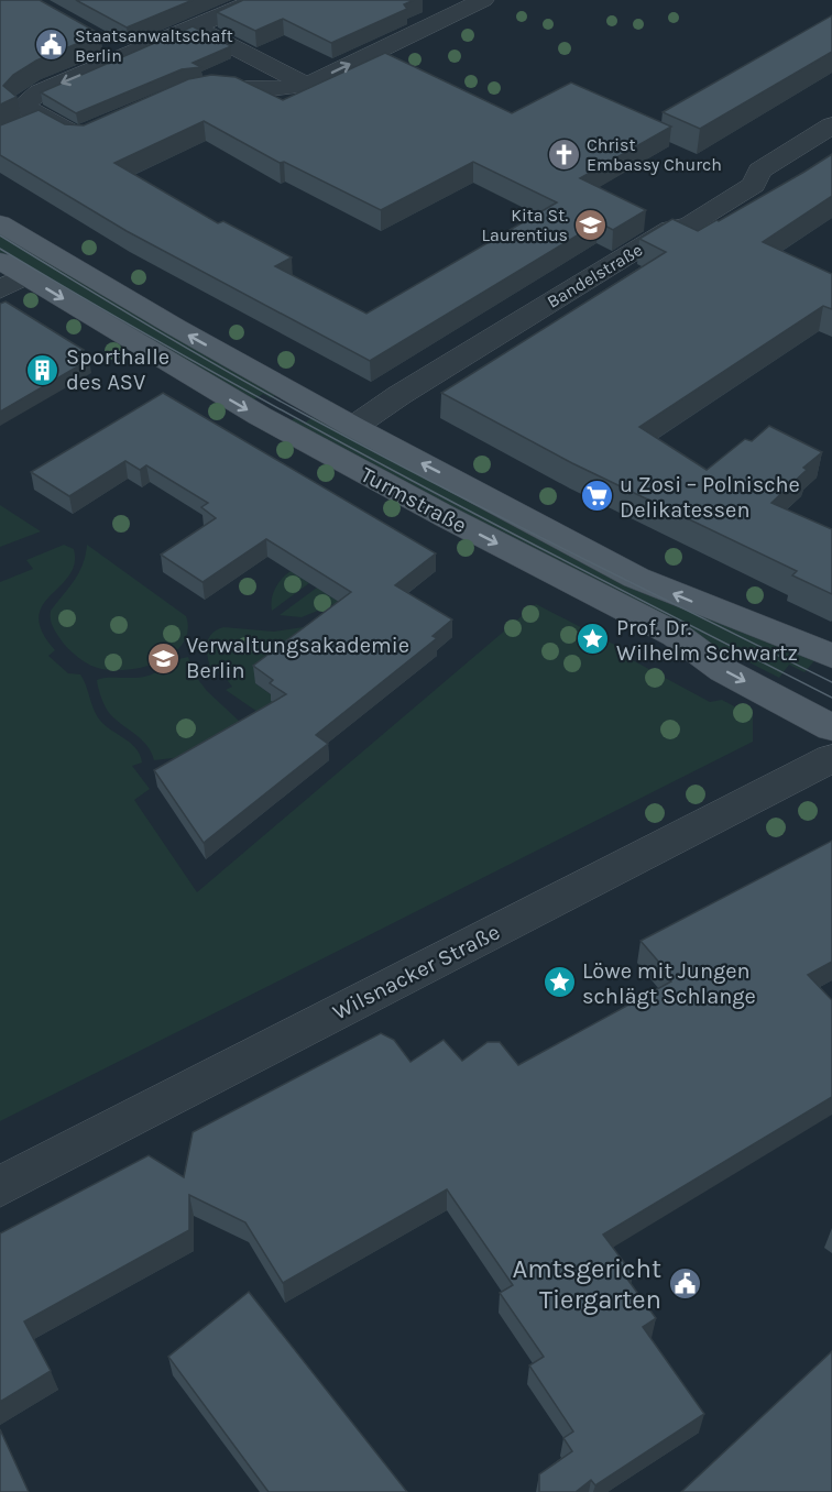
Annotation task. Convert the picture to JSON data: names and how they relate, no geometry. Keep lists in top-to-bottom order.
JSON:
{
  "streets": {
    "main road": ["Turmstraße"],
    "street": ["Bandelstraße", "Wilsnacker Straße"]
  },
  "crossings": [
    ["Bandelstraße", "Turmstraße"]
  ],
  "places": {
    "public building": ["Staatsanwaltschaft Berlin", "Amtsgericht Tiergarten"],
    "church": ["Christ Embassy Church"],
    "school or university": ["Kita St. Laurentius", "Verwaltungsakademie Berlin"],
    "building": ["Sporthalle des ASV"],
    "supermarket": ["u Zosi – Polnische Delikatessen"],
    "place": ["Prof. Dr. Wilhelm Schwartz", "Löwe mit Jungen schlägt Schlange"]
  }
}
